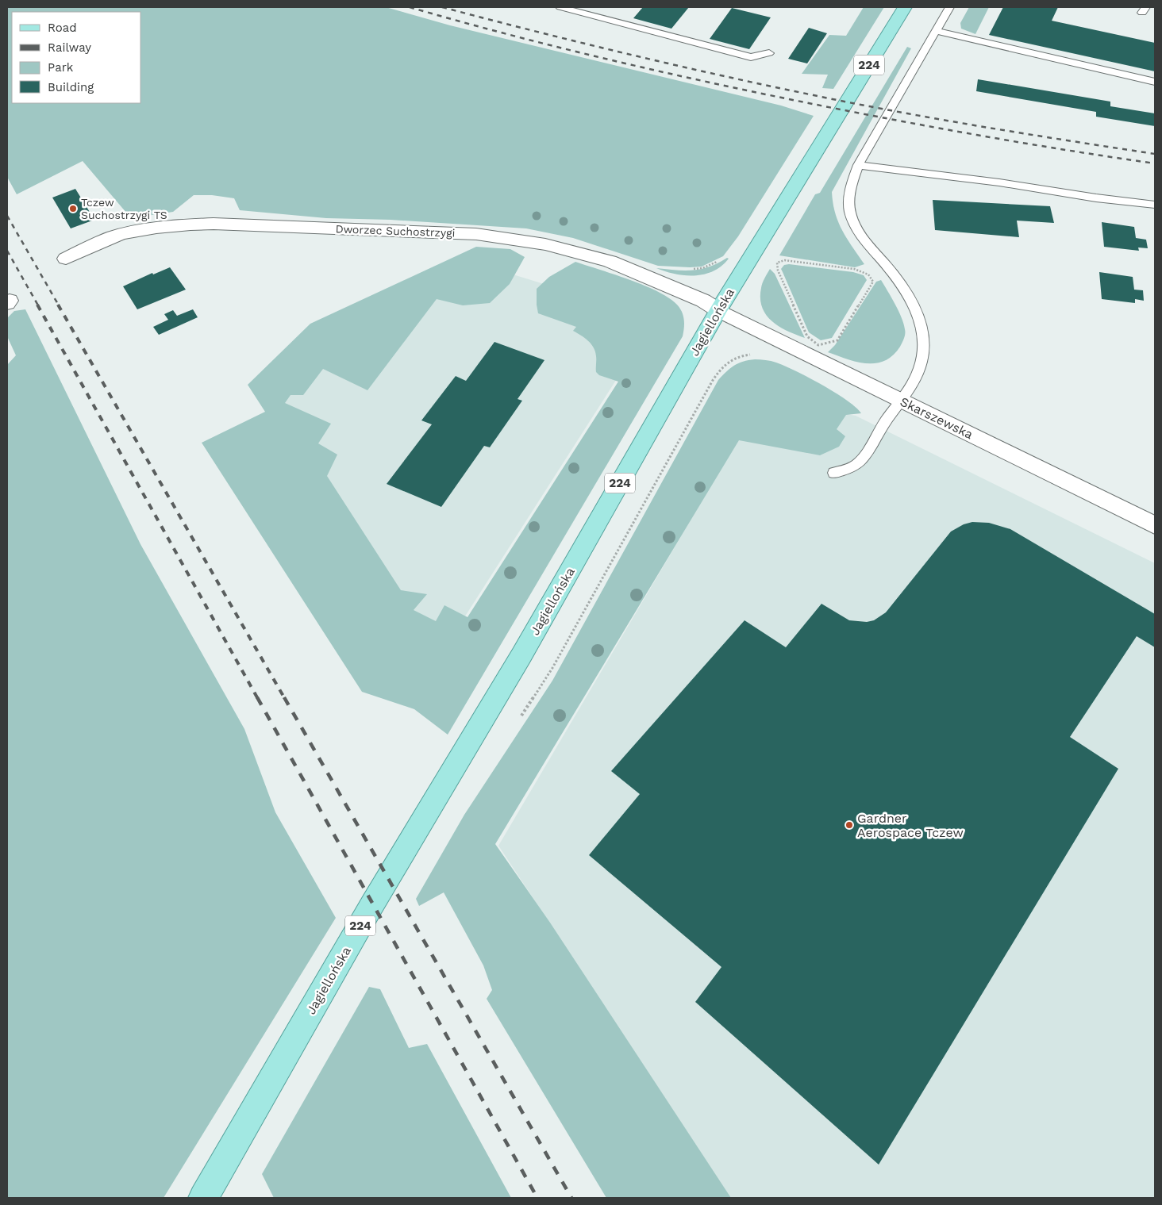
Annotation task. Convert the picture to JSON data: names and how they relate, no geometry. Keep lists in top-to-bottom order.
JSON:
{
  "streets": {
    "main road": ["224", "Jagiellońska"],
    "street": ["Dworzec Suchostrzygi", "Skarszewska"]
  },
  "crossings": [
    ["Dworzec Suchostrzygi", "Jagiellońska"],
    ["Dworzec Suchostrzygi", "Skarszewska"],
    ["Jagiellońska", "Skarszewska"]
  ],
  "places": ["Tczew Suchostrzygi TS", "Gardner Aerospace Tczew"],
  "legend": [
    "Road",
    "Railway",
    "Park",
    "Building"
  ]
}
